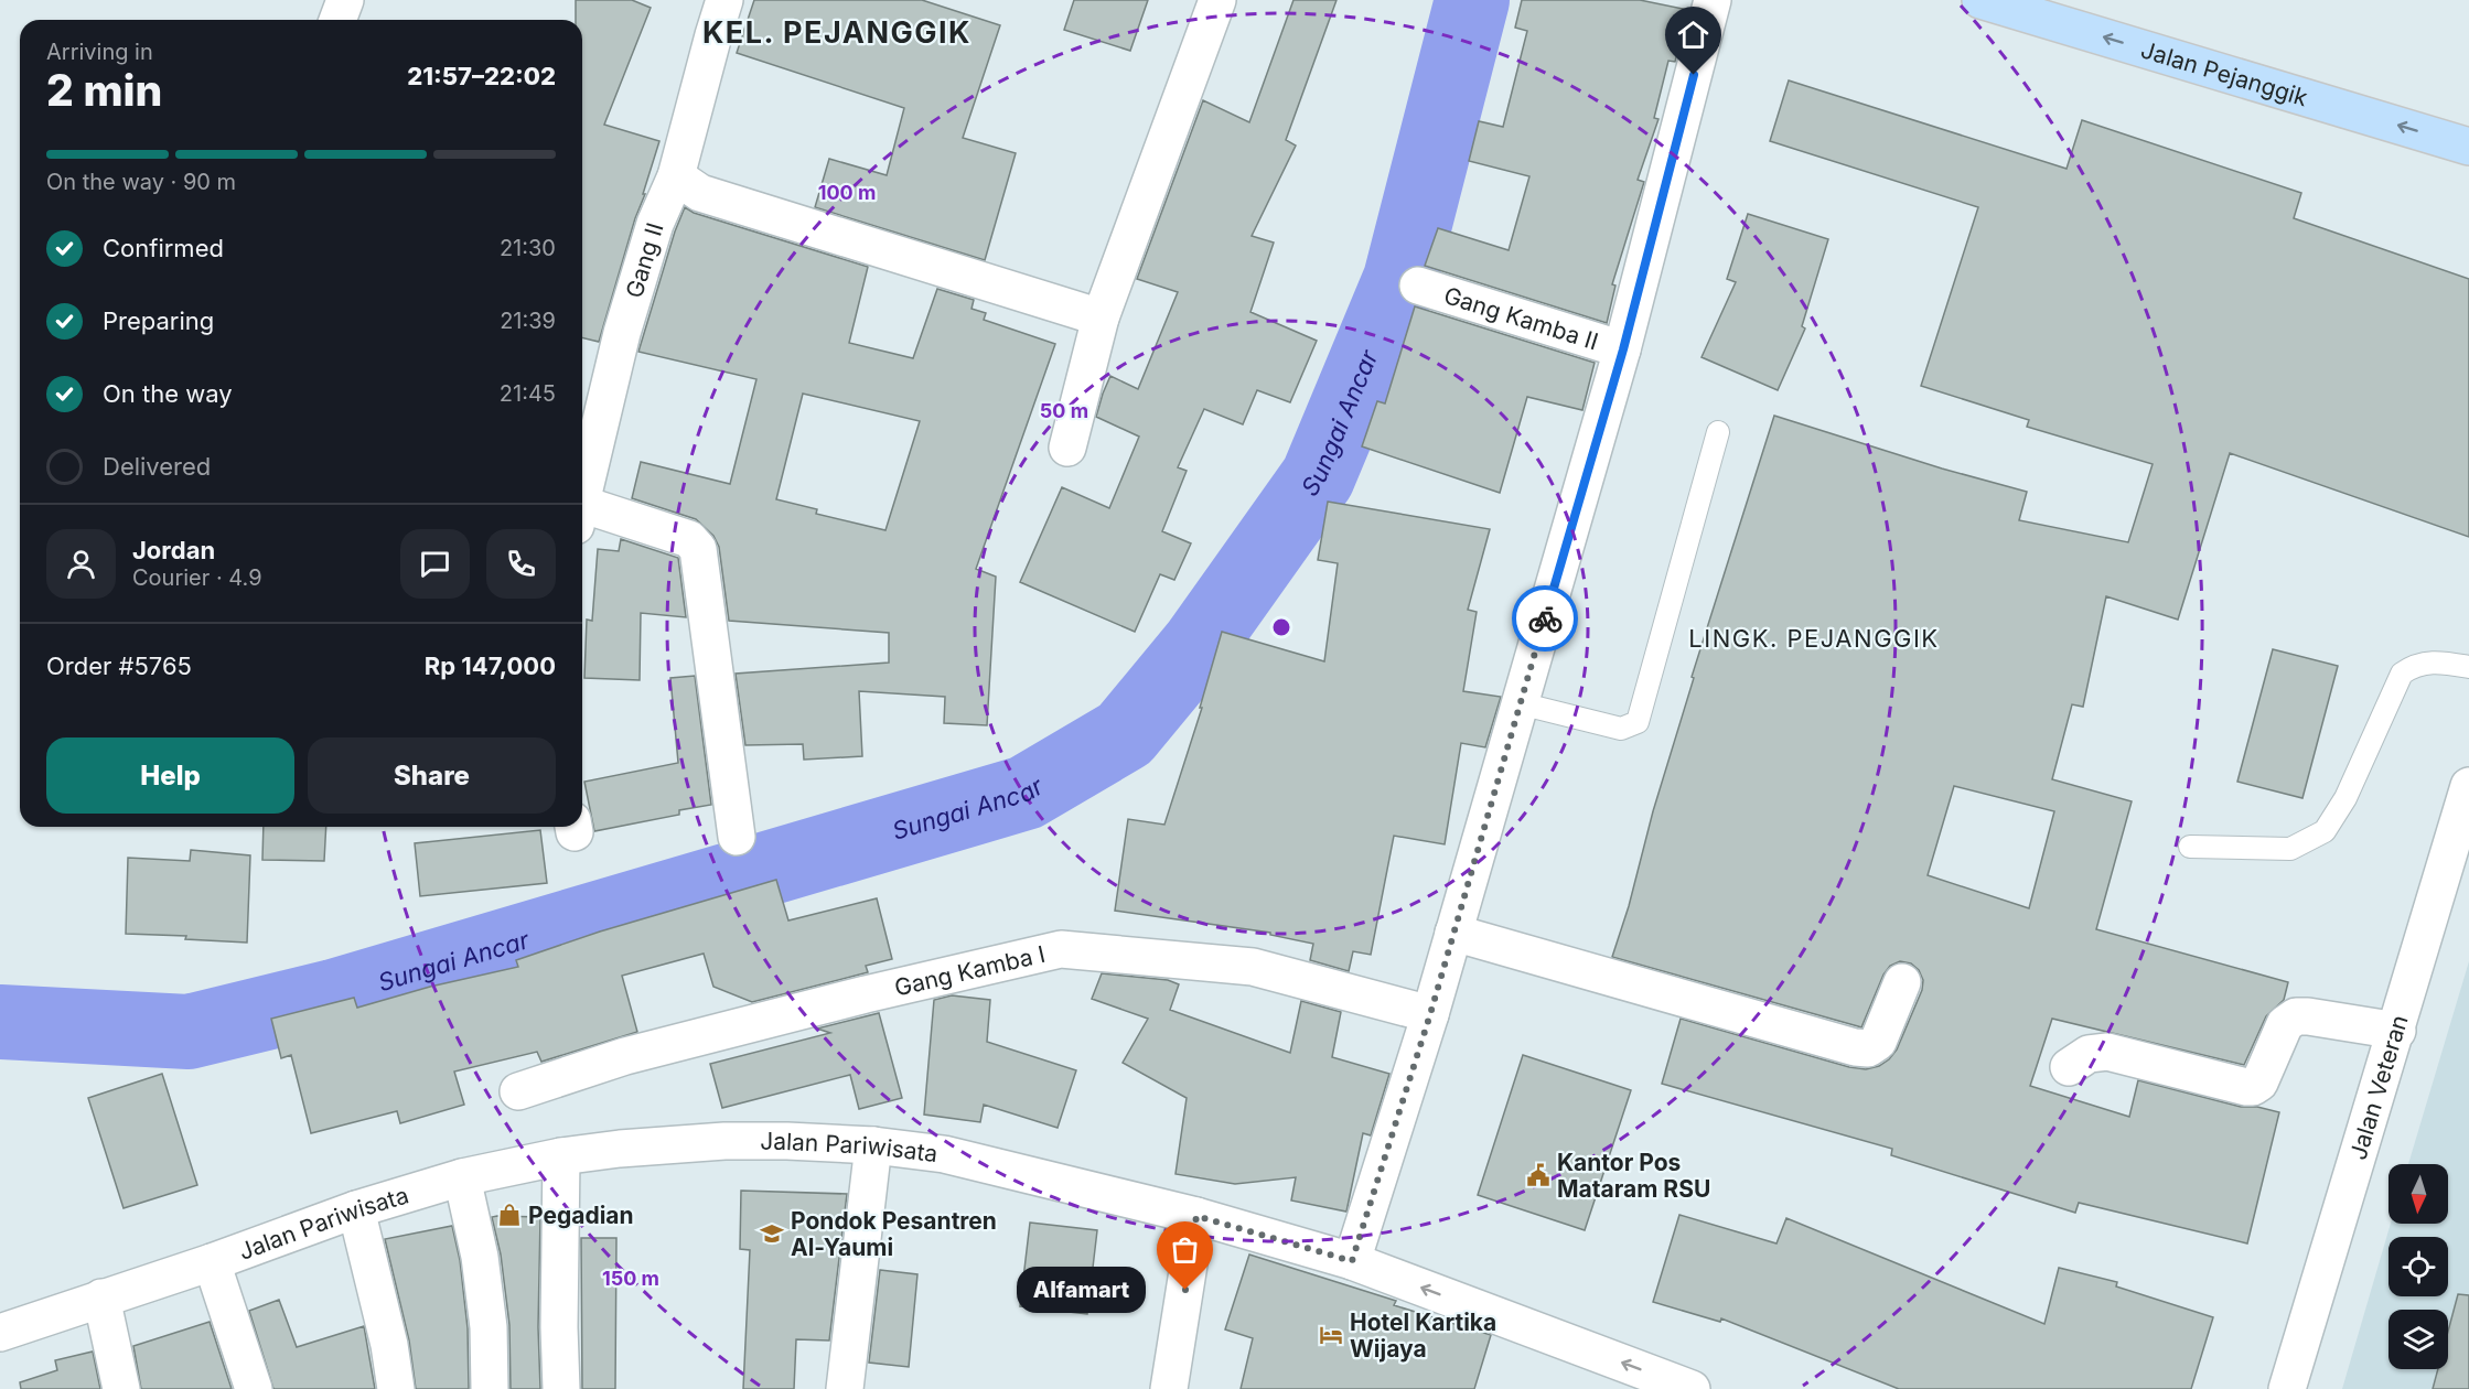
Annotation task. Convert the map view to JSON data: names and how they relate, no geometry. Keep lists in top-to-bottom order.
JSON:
{
  "streets": {
    "main road": ["Jalan Pejanggik"],
    "street": [
      "Gang II",
      "Gang Kamba II",
      "Gang Kamba I",
      "Jalan Veteran",
      "Jalan Pariwisata"
    ]
  },
  "one_way": ["Jalan Pejanggik"],
  "districts": ["KEL. PEJANGGIK", "LINGK. PEJANGGIK"],
  "water": ["Sungai Ancar"],
  "places": {
    "public building": ["Kantor Pos Mataram RSU"],
    "shop": ["Pegadian"],
    "school or university": ["Pondok Pesantren Al-Yaumi"],
    "other": ["Alfamart"],
    "hotel": ["Hotel Kartika Wijaya"]
  },
  "north": "bottom",
  "page": {
    "heading": ["2 min", "Arriving in", "21:57–22:02"],
    "panel": [
      "Jordan",
      "Courier · 4.9",
      "Order #5765",
      "Rp 147,000"
    ],
    "bar": "On the way · 90 m",
    "list": [
      ["Confirmed", "21:30"],
      ["Preparing", "21:39"],
      ["On the way", "21:45"],
      "Delivered"
    ],
    "buttons": ["Help", "Share"],
    "bubble": "Alfamart"
  },
  "rings": ["100 m", "50 m", "150 m"]
}
